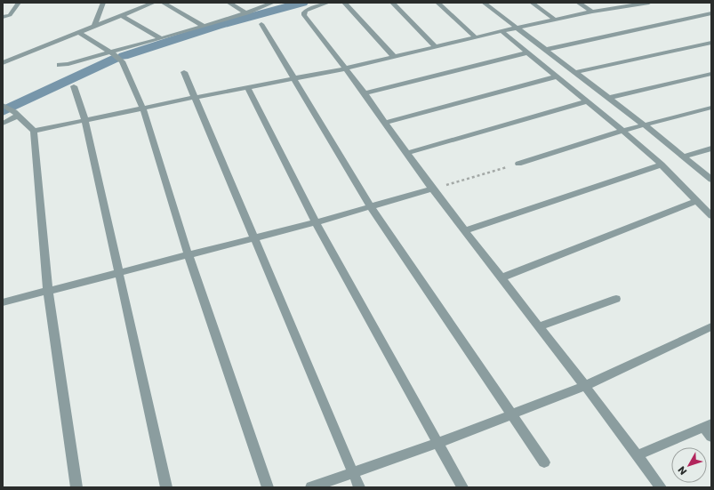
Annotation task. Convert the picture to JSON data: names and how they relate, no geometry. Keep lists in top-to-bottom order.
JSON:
{
  "north": "bottom left"
}
